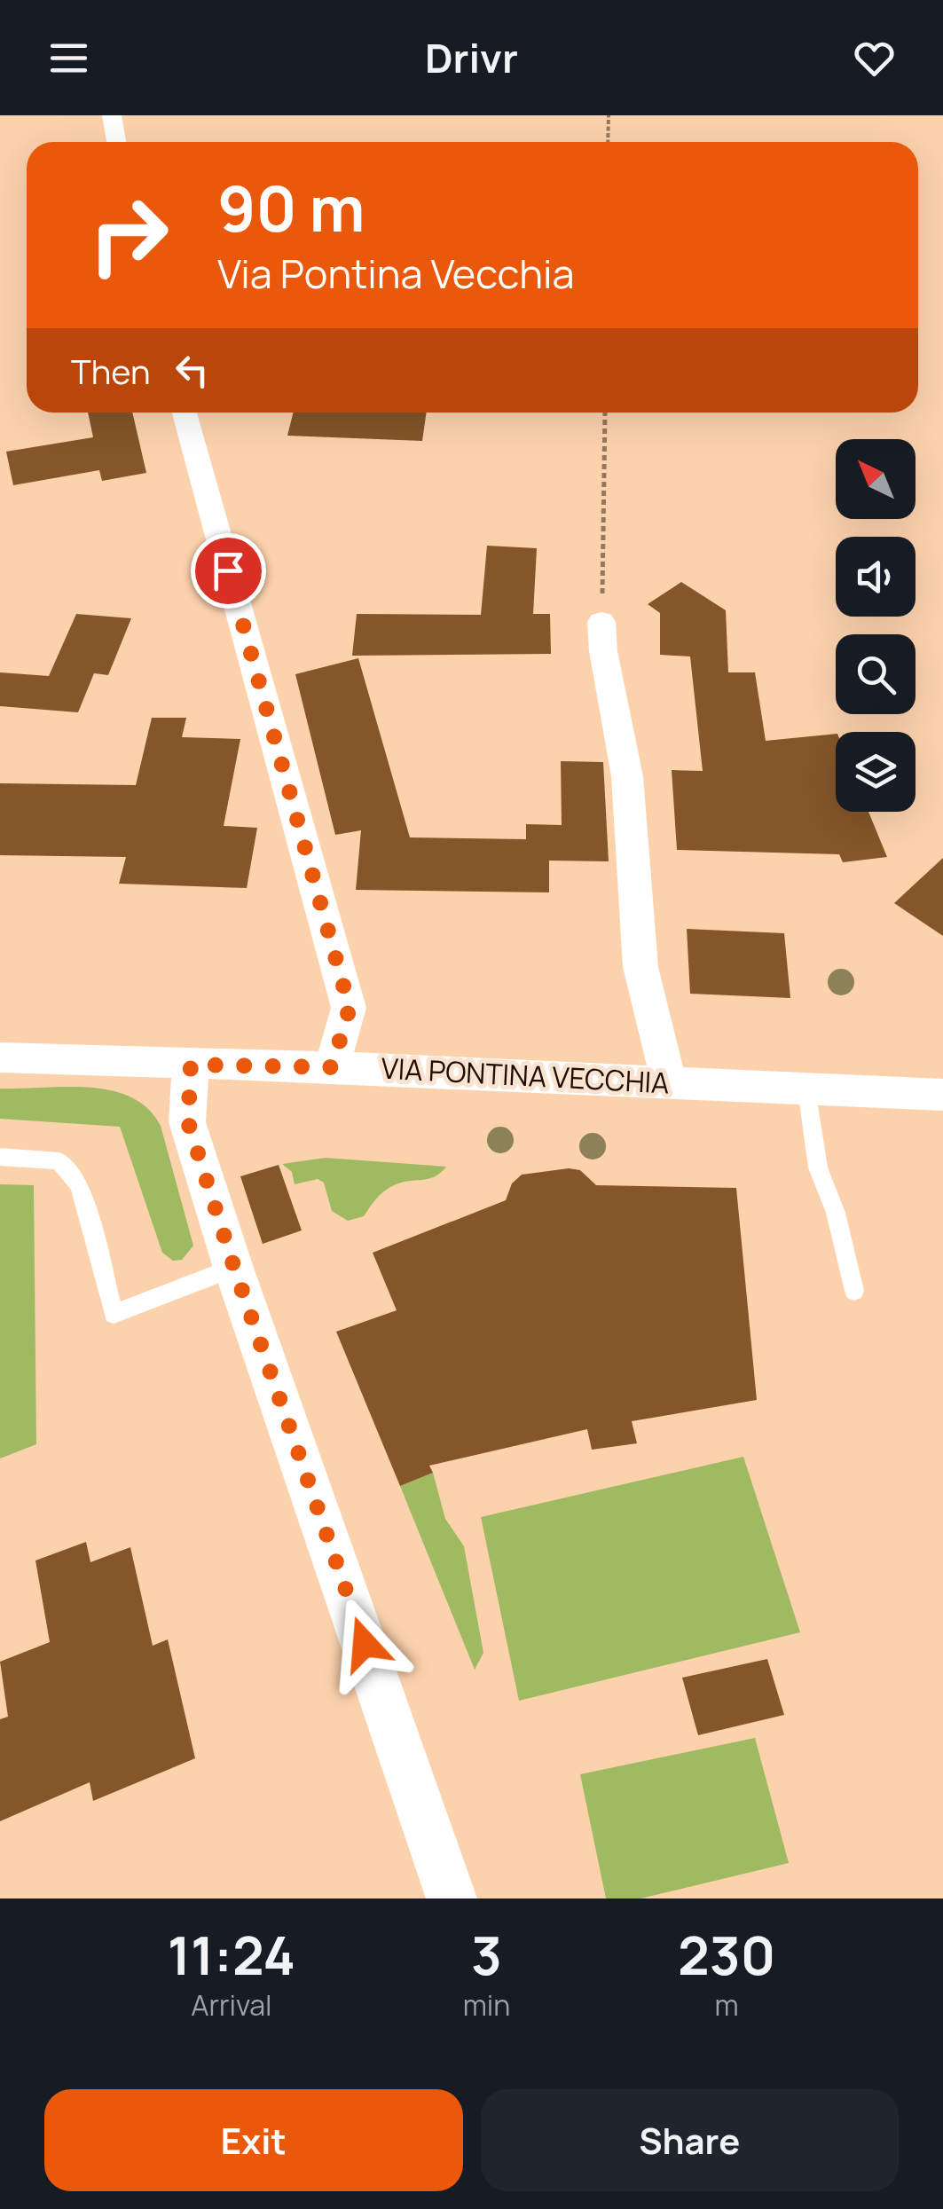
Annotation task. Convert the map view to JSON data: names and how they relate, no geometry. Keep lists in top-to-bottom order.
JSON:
{
  "streets": {
    "street": ["VIA PONTINA VECCHIA"]
  },
  "north": "top left",
  "page": {
    "header": "Drivr",
    "turn": ["90 m", "Via Pontina Vecchia"],
    "then": "Then",
    "eta": [
      "11:24",
      "Arrival",
      "3",
      "min",
      "230",
      "m"
    ],
    "buttons": ["Exit", "Share"]
  }
}
